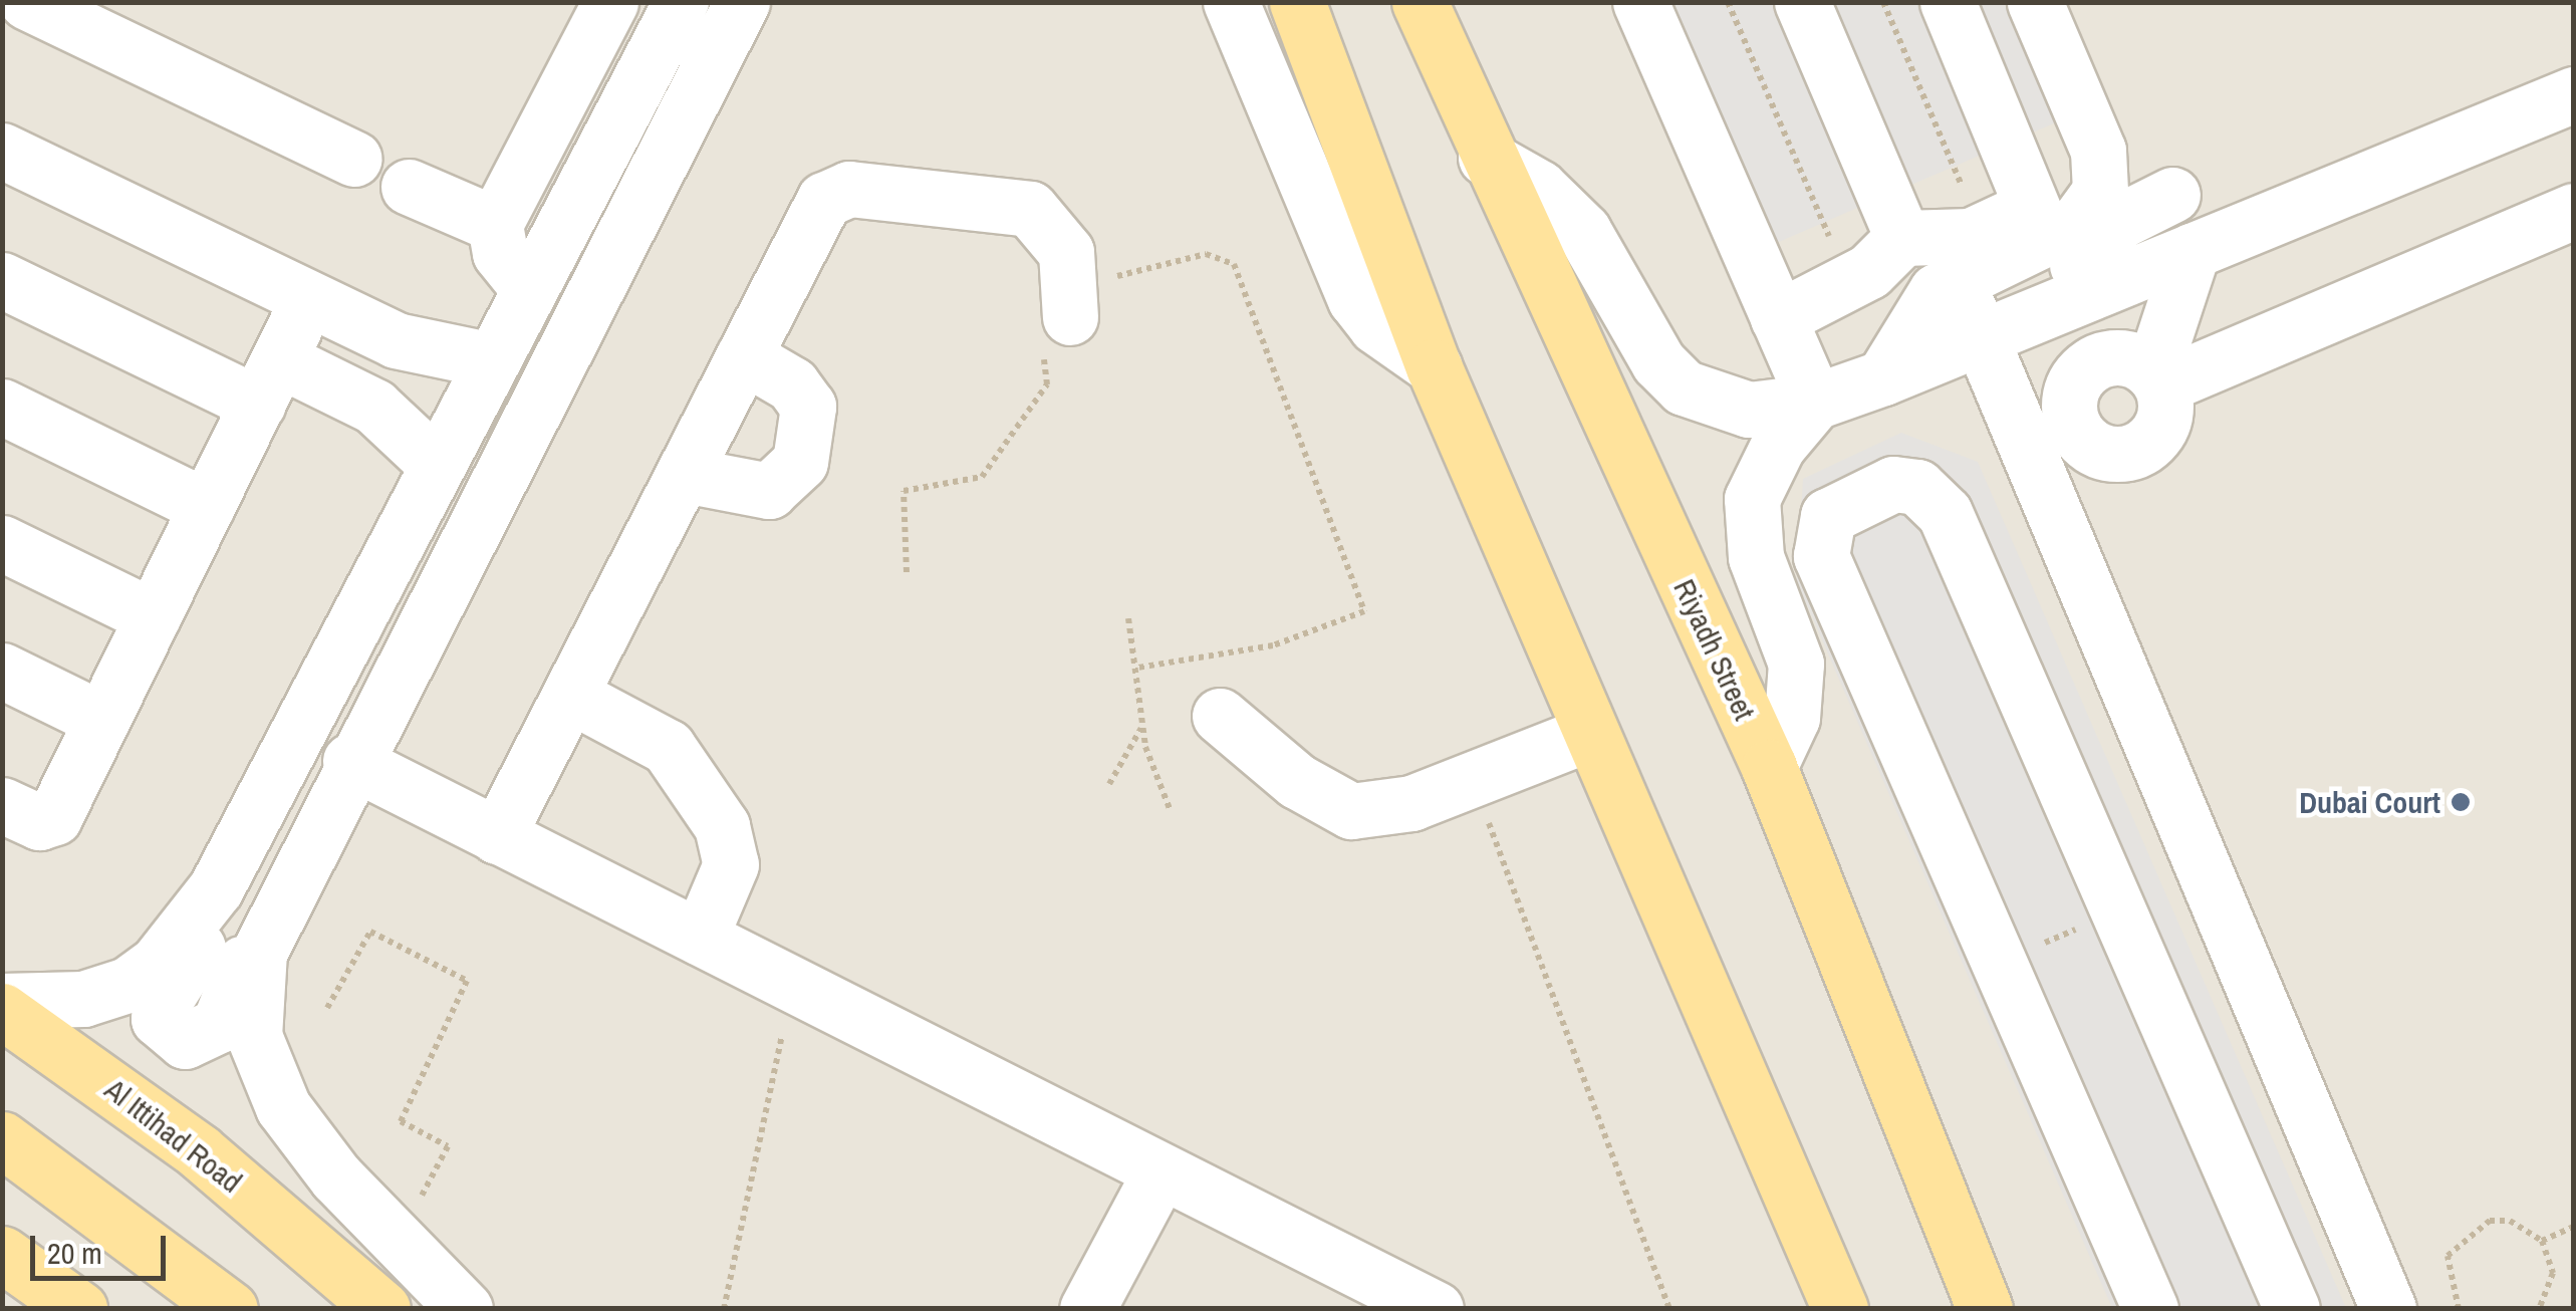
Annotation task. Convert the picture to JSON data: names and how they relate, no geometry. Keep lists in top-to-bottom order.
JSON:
{
  "streets": {
    "main road": ["Riyadh Street", "Al Ittihad Road"]
  },
  "places": ["Dubai Court"],
  "scale_bar": "20 m"
}
